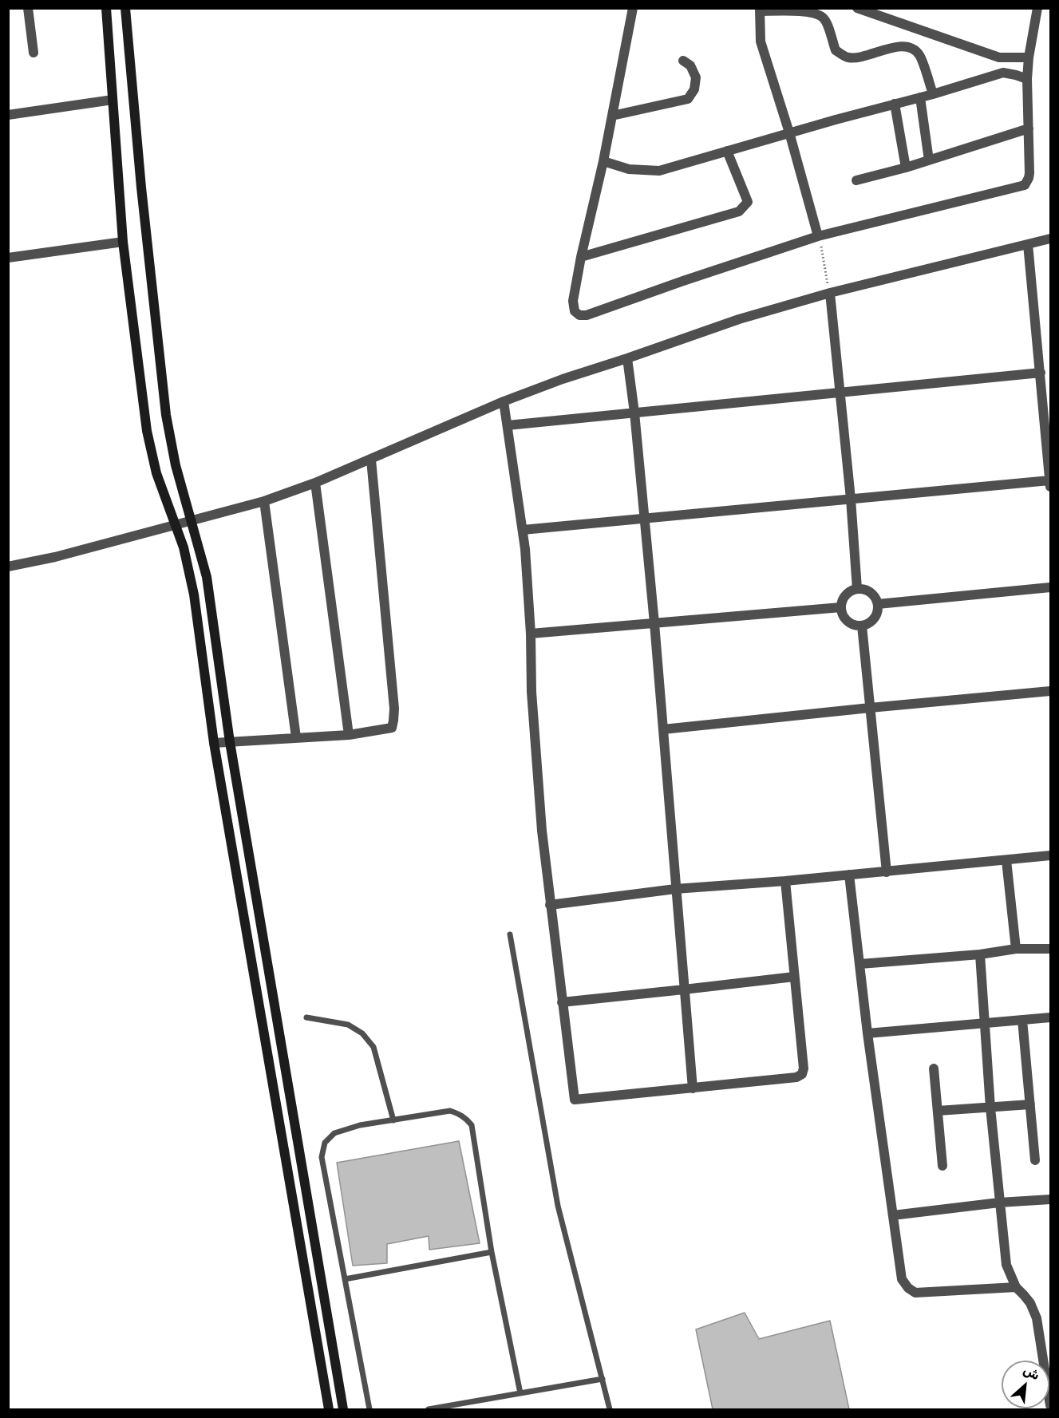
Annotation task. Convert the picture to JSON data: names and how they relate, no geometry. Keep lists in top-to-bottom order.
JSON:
{
  "north": "top right"
}
